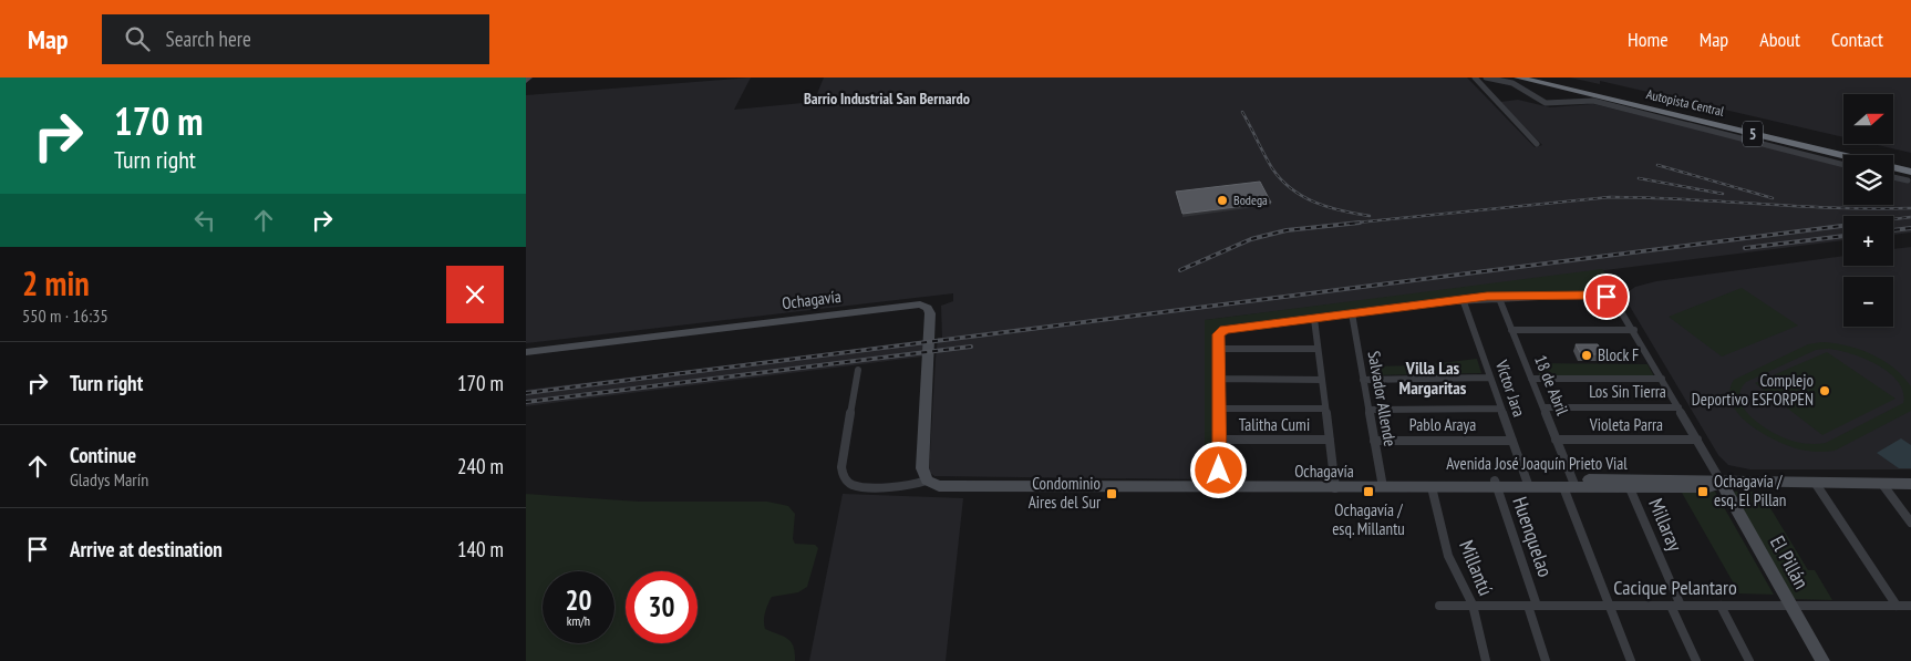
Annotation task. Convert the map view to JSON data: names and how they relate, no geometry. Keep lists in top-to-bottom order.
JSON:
{
  "streets": {
    "highway": ["Autopista Central", "5"],
    "main road": ["Ochagavía", "Avenida José Joaquín Prieto Vial", "El Pillán"],
    "street": [
      "18 de Abril",
      "Víctor Jara",
      "Los Sin Tierra",
      "Salvador Allende",
      "Talitha Cumi",
      "Pablo Araya",
      "Violeta Parra",
      "Millaray",
      "Huenquelao",
      "Millantú",
      "Cacique Pelantaro"
    ]
  },
  "crossings": [
    ["Ochagavía", "18 de Abril"],
    ["Ochagavía", "Víctor Jara"],
    ["Ochagavía", "Salvador Allende"],
    ["Ochagavía", "Avenida José Joaquín Prieto Vial"],
    ["Ochagavía", "Millaray"],
    ["Ochagavía", "Huenquelao"],
    ["Ochagavía", "El Pillán"],
    ["Ochagavía", "Millantú"],
    ["18 de Abril", "Los Sin Tierra"],
    ["18 de Abril", "Violeta Parra"],
    ["18 de Abril", "Avenida José Joaquín Prieto Vial"],
    ["18 de Abril", "Cacique Pelantaro"],
    ["Víctor Jara", "Pablo Araya"],
    ["Salvador Allende", "Pablo Araya"],
    ["Salvador Allende", "Avenida José Joaquín Prieto Vial"],
    ["Avenida José Joaquín Prieto Vial", "Huenquelao"],
    ["Avenida José Joaquín Prieto Vial", "El Pillán"],
    ["Millaray", "Cacique Pelantaro"],
    ["Huenquelao", "Cacique Pelantaro"],
    ["El Pillán", "Cacique Pelantaro"],
    ["Millantú", "Cacique Pelantaro"]
  ],
  "districts": ["Barrio Industrial San Bernardo", "Villa Las Margaritas"],
  "places": {
    "other": ["Bodega", "Block F", "Complejo Deportivo ESFORPEN"],
    "transit": ["Ochagavía / esq. Millantu", "Ochagavía / esq. El Pillan", "Condominio Aires del Sur"]
  },
  "north": "right",
  "page": {
    "header": "Map",
    "search": "Search here",
    "nav": [
      "Home",
      "Map",
      "About",
      "Contact"
    ],
    "turn": ["170 m", "Turn right"],
    "map_buttons": ["+", "−"],
    "heading": ["2 min", "550 m · 16:35"],
    "list": [
      {
        "name": "Turn right",
        "value": "170 m"
      },
      {
        "name": "Continue",
        "note": "Gladys Marín",
        "value": "240 m"
      },
      {
        "name": "Arrive at destination",
        "value": "140 m"
      }
    ],
    "speed": "20 km/h",
    "limit": "30"
  }
}
